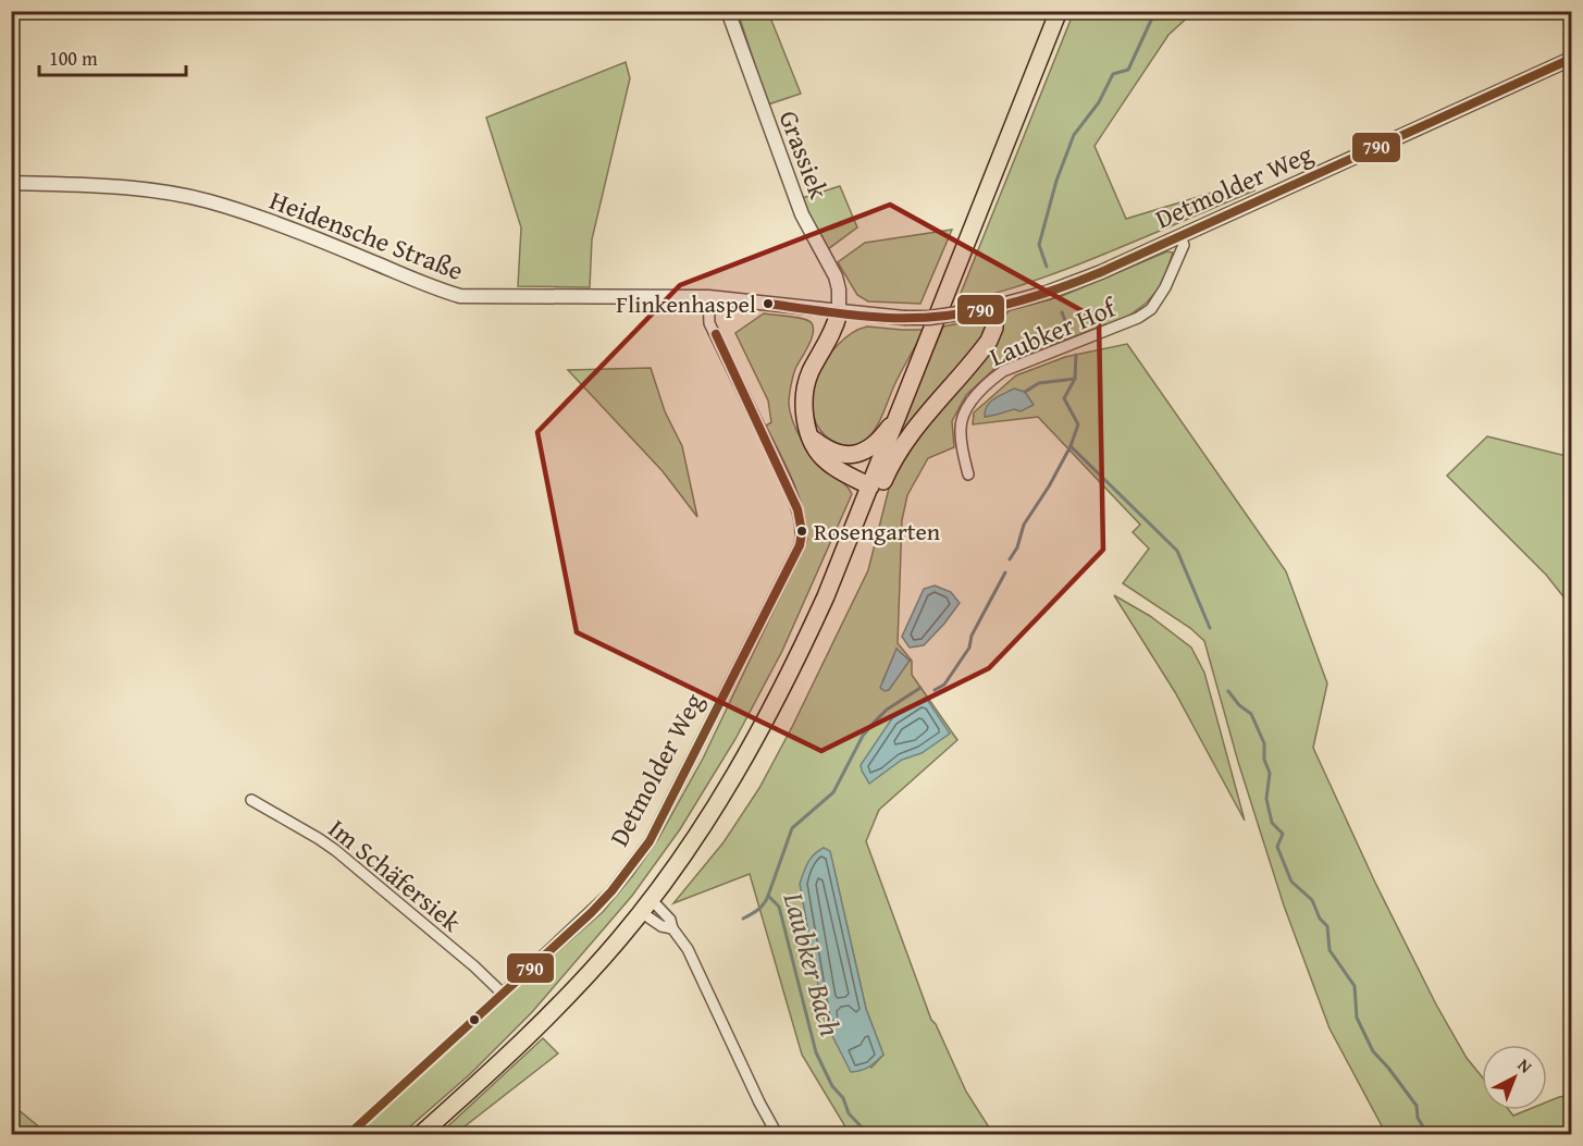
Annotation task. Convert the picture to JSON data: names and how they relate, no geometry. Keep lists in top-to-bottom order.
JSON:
{
  "streets": {
    "street": [
      "Grassiek",
      "Detmolder Weg",
      "Heidensche Straße",
      "Laubker Hof",
      "Im Schäfersiek"
    ]
  },
  "crossings": [
    ["Grassiek", "Heidensche Straße"],
    ["Detmolder Weg", "Heidensche Straße"],
    ["Detmolder Weg", "Laubker Hof"],
    ["Detmolder Weg", "Im Schäfersiek"]
  ],
  "water": ["Laubker Bach"],
  "places": ["Flinkenhaspel", "Rosengarten"],
  "lines": ["transit line 790"],
  "scale_bar": "100 m",
  "north": "top right"
}
